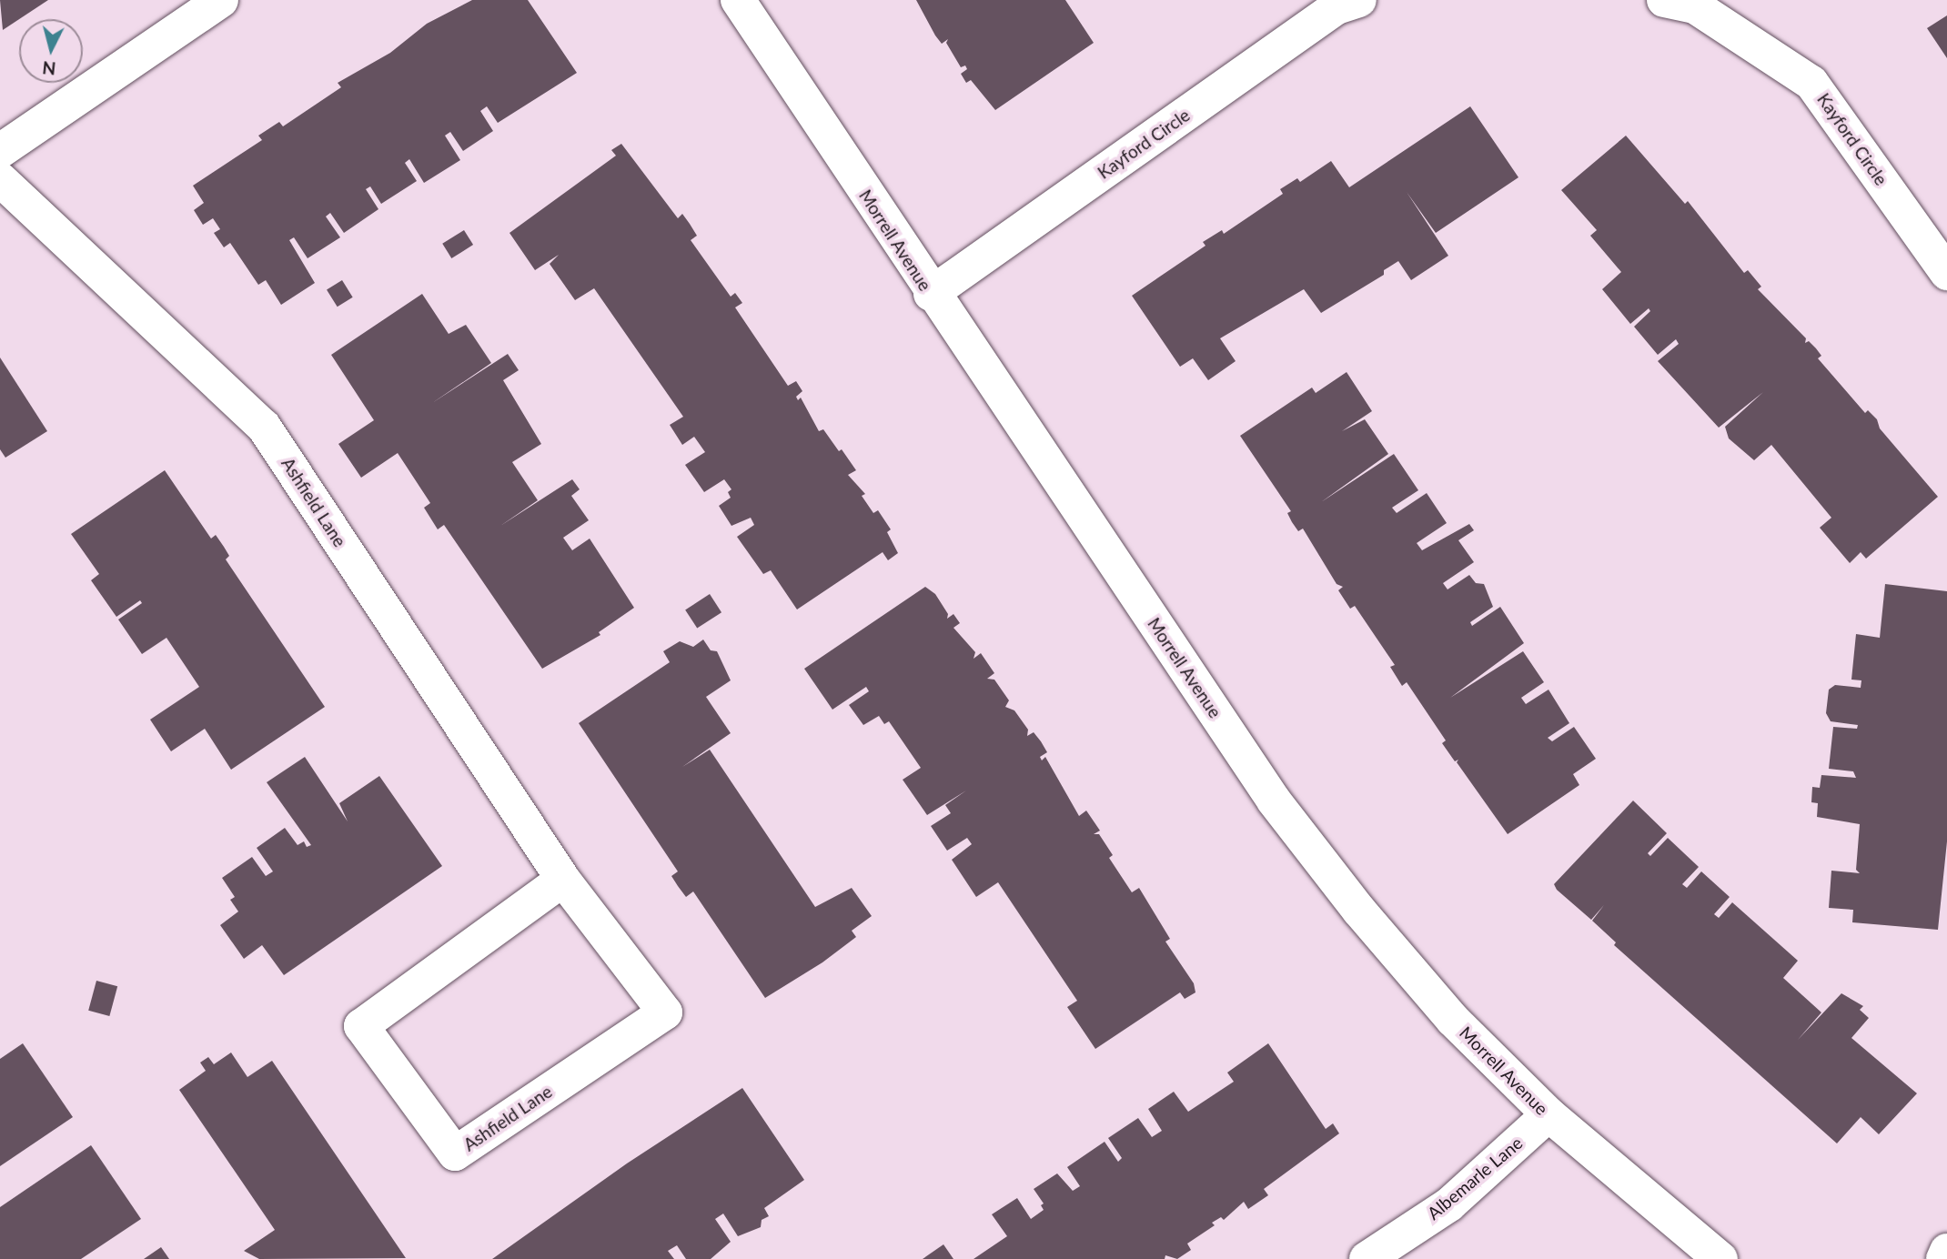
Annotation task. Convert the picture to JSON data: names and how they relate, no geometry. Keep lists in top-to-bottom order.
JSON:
{
  "streets": {
    "street": [
      "Kayford Circle",
      "Morrell Avenue",
      "Ashfield Lane",
      "Albemarle Lane"
    ]
  },
  "crossings": [
    ["Kayford Circle", "Morrell Avenue"],
    ["Morrell Avenue", "Albemarle Lane"]
  ],
  "north": "bottom"
}
